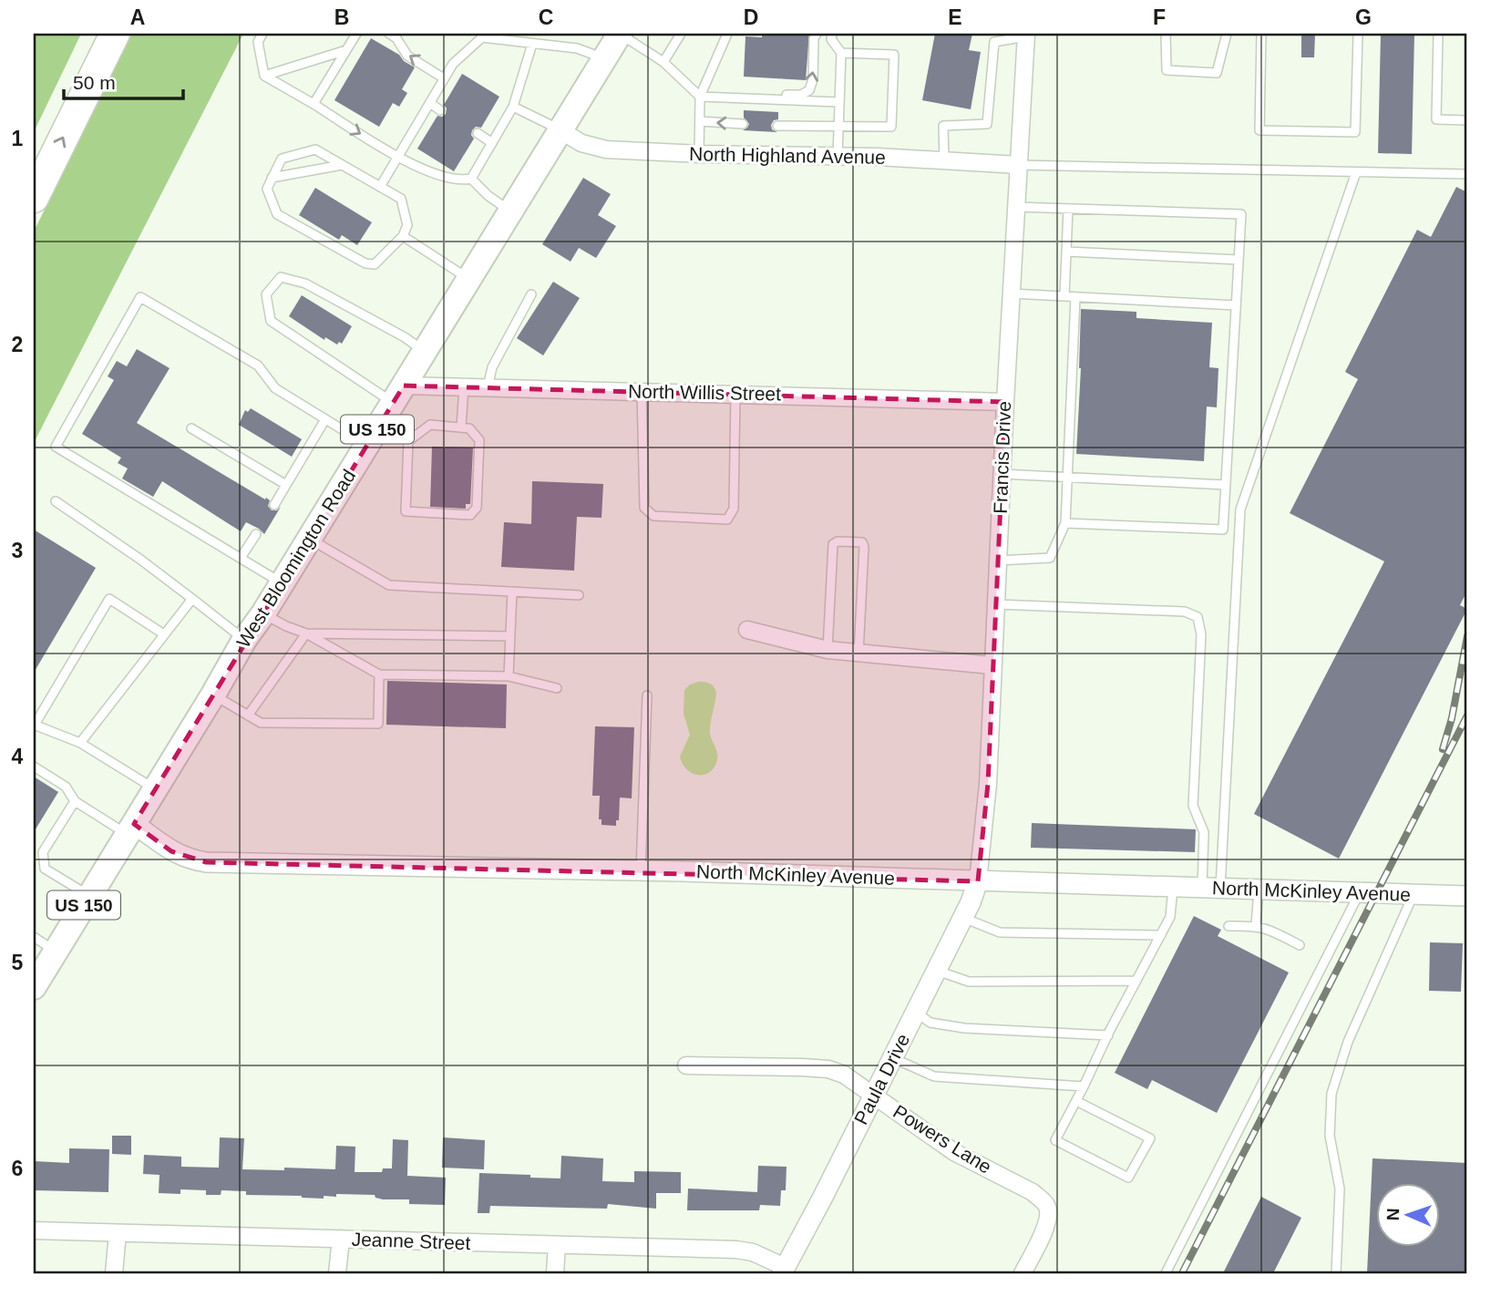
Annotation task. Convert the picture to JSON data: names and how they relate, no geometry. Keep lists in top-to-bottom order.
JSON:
{
  "streets": {
    "main road": ["US 150", "West Bloomington Road"],
    "street": [
      "North Highland Avenue",
      "North Willis Street",
      "Francis Drive",
      "North McKinley Avenue",
      "Paula Drive",
      "Powers Lane",
      "Jeanne Street"
    ]
  },
  "crossings": [
    ["North Highland Avenue", "Francis Drive"],
    ["North Highland Avenue", "West Bloomington Road"],
    ["North Willis Street", "Francis Drive"],
    ["North Willis Street", "West Bloomington Road"],
    ["Francis Drive", "North McKinley Avenue"],
    ["Francis Drive", "Paula Drive"],
    ["West Bloomington Road", "North McKinley Avenue"],
    ["North McKinley Avenue", "Paula Drive"],
    ["Paula Drive", "Powers Lane"],
    ["Paula Drive", "Jeanne Street"]
  ],
  "scale_bar": "50 m",
  "north": "left",
  "grid": {
    "columns": [
      "A",
      "B",
      "C",
      "D",
      "E",
      "F",
      "G"
    ],
    "rows": [
      "1",
      "2",
      "3",
      "4",
      "5",
      "6"
    ]
  }
}
